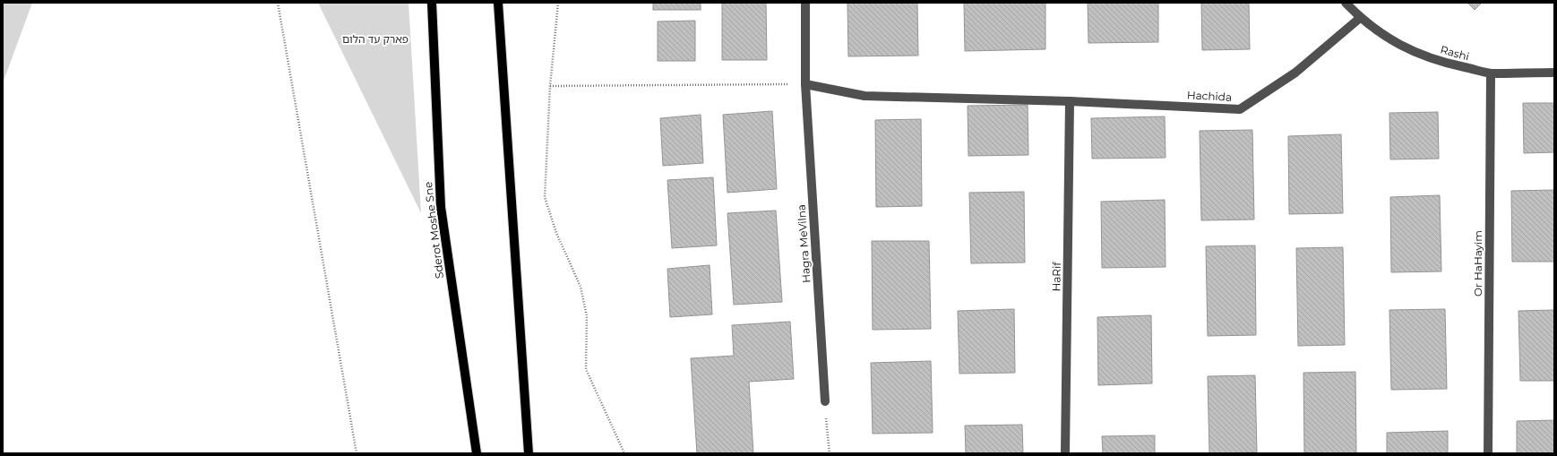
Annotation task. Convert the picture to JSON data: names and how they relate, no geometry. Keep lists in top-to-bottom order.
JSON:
{
  "streets": {
    "main road": ["Sderot Moshe Sne"],
    "street": [
      "Rashi",
      "Hachida",
      "Hagra MeVilna",
      "Or HaHayim",
      "HaRif"
    ]
  },
  "crossings": [
    ["Rashi", "Hachida"],
    ["Rashi", "Or HaHayim"],
    ["Hachida", "HaRif"]
  ],
  "parks": ["פארק עד הלום"]
}
